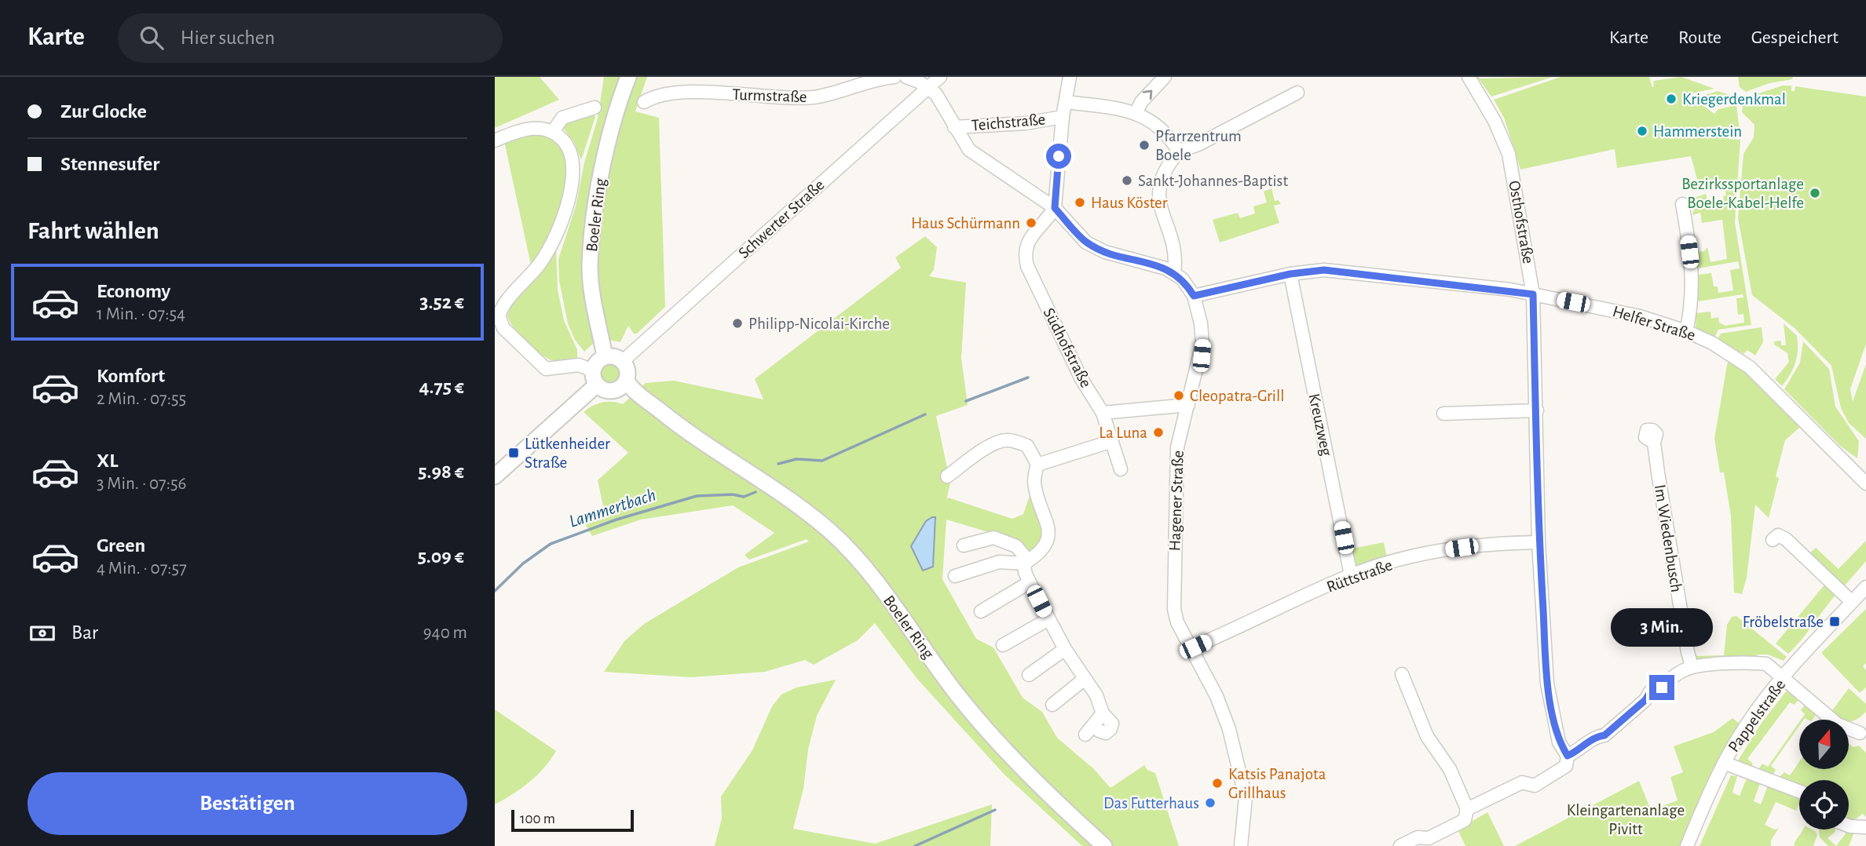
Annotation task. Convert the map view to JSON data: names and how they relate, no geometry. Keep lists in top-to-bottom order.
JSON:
{
  "streets": {
    "main road": ["Boeler Ring"],
    "street": [
      "Turmstraße",
      "Teichstraße",
      "Schwerter Straße",
      "Osthofstraße",
      "Helfer Straße",
      "Südhofstraße",
      "Kreuzweg",
      "Hagener Straße",
      "Im Wiedenbusch",
      "Rüttstraße",
      "Pappelstraße"
    ]
  },
  "crossings": [
    ["Boeler Ring", "Schwerter Straße"],
    ["Osthofstraße", "Helfer Straße"],
    ["Osthofstraße", "Rüttstraße"],
    ["Helfer Straße", "Kreuzweg"],
    ["Helfer Straße", "Hagener Straße"],
    ["Kreuzweg", "Rüttstraße"],
    ["Hagener Straße", "Rüttstraße"]
  ],
  "water": ["Lammertbach"],
  "parks": ["Kleingartenanlage Pivitt"],
  "places": {
    "other": [
      "Kriegerdenkmal",
      "Hammerstein",
      "Pfarrzentrum Boele",
      "Sankt-Johannes-Baptist",
      "Bezirkssportanlage Boele-Kabel-Helfe",
      "Haus Köster",
      "Haus Schürmann",
      "Philipp-Nicolai-Kirche",
      "Cleopatra-Grill",
      "La Luna",
      "Katsis Panajota Grillhaus",
      "Das Futterhaus"
    ],
    "transit": ["Lütkenheider Straße", "Fröbelstraße"]
  },
  "scale_bar": "100 m",
  "north": "top",
  "page": {
    "header": "Karte",
    "search": "Hier suchen",
    "nav": ["Karte", "Route", "Gespeichert"],
    "banner": ["Zur Glocke", "Stennesufer"],
    "heading": "Fahrt wählen",
    "list": [
      {
        "name": "Economy",
        "note": "1 Min. · 07:54",
        "value": "3.52 €"
      },
      {
        "name": "Komfort",
        "note": "2 Min. · 07:55",
        "value": "4.75 €"
      },
      {
        "name": "XL",
        "note": "3 Min. · 07:56",
        "value": "5.98 €"
      },
      {
        "name": "Green",
        "note": "4 Min. · 07:57",
        "value": "5.09 €"
      }
    ],
    "pay": ["Bar", "940 m"],
    "bubble": "3 Min.",
    "buttons": "Bestätigen",
    "scale": "100 m"
  }
}
